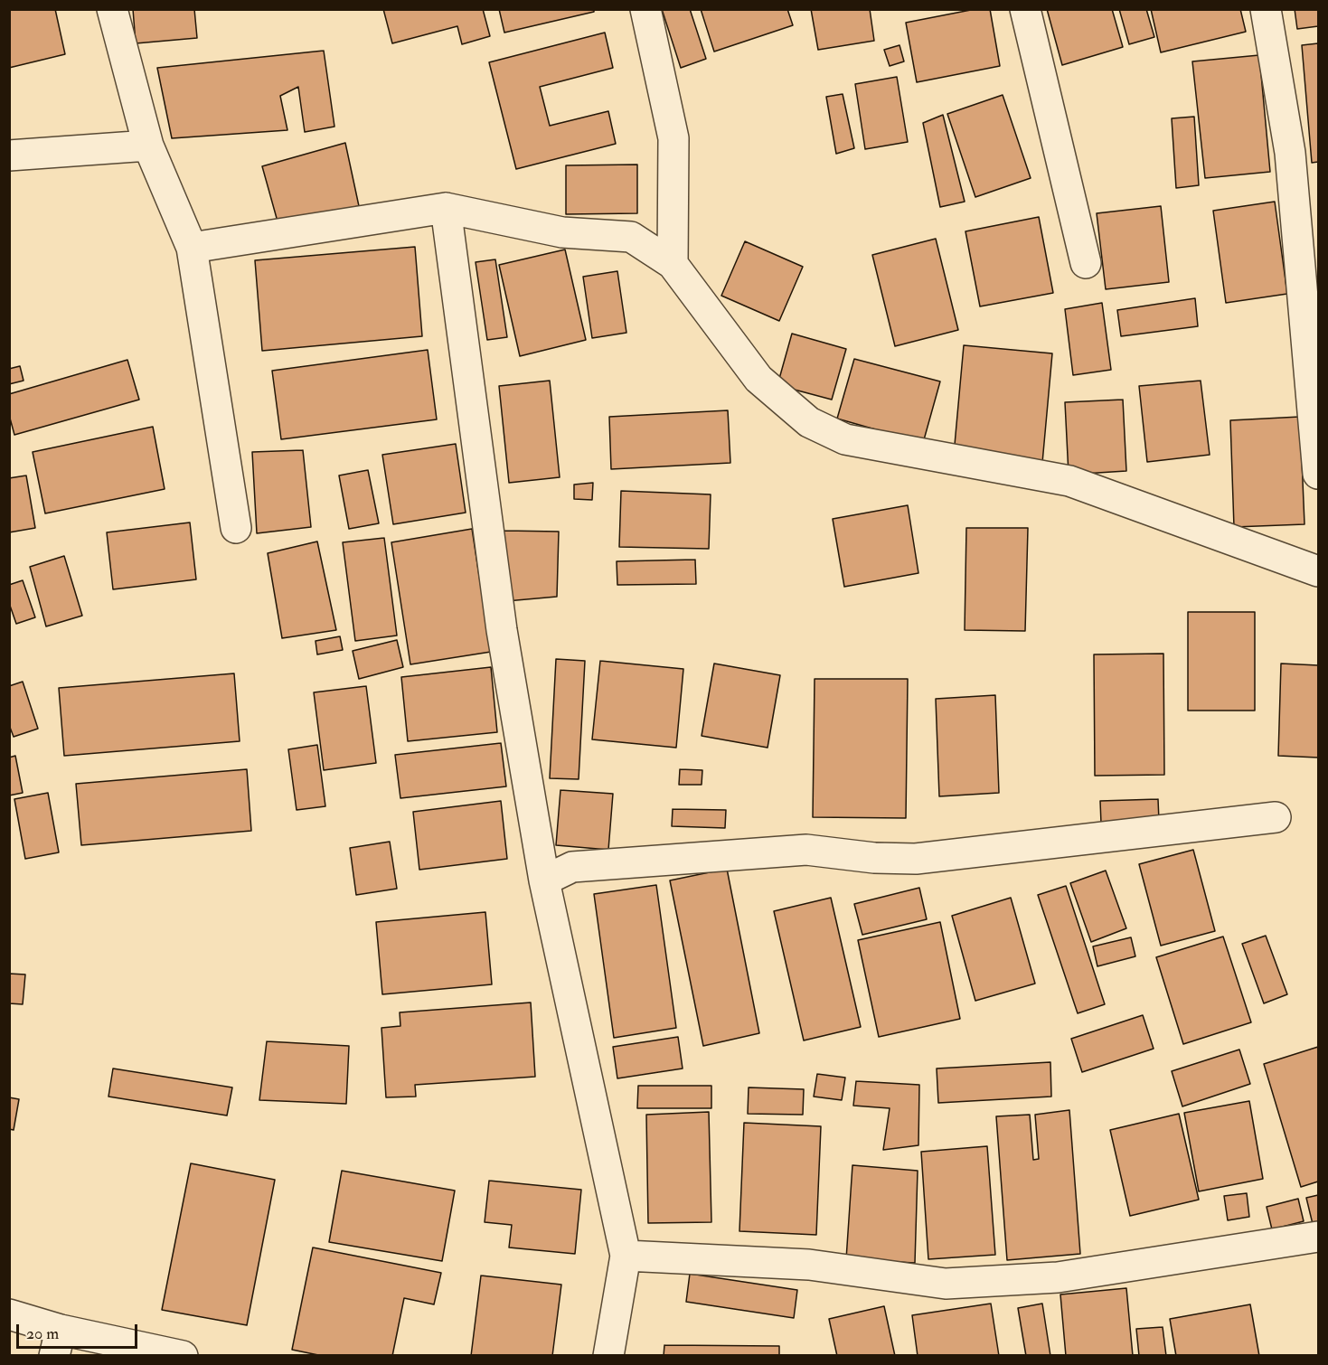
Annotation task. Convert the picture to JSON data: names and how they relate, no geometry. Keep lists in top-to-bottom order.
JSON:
{
  "scale_bar": "20 m"
}
